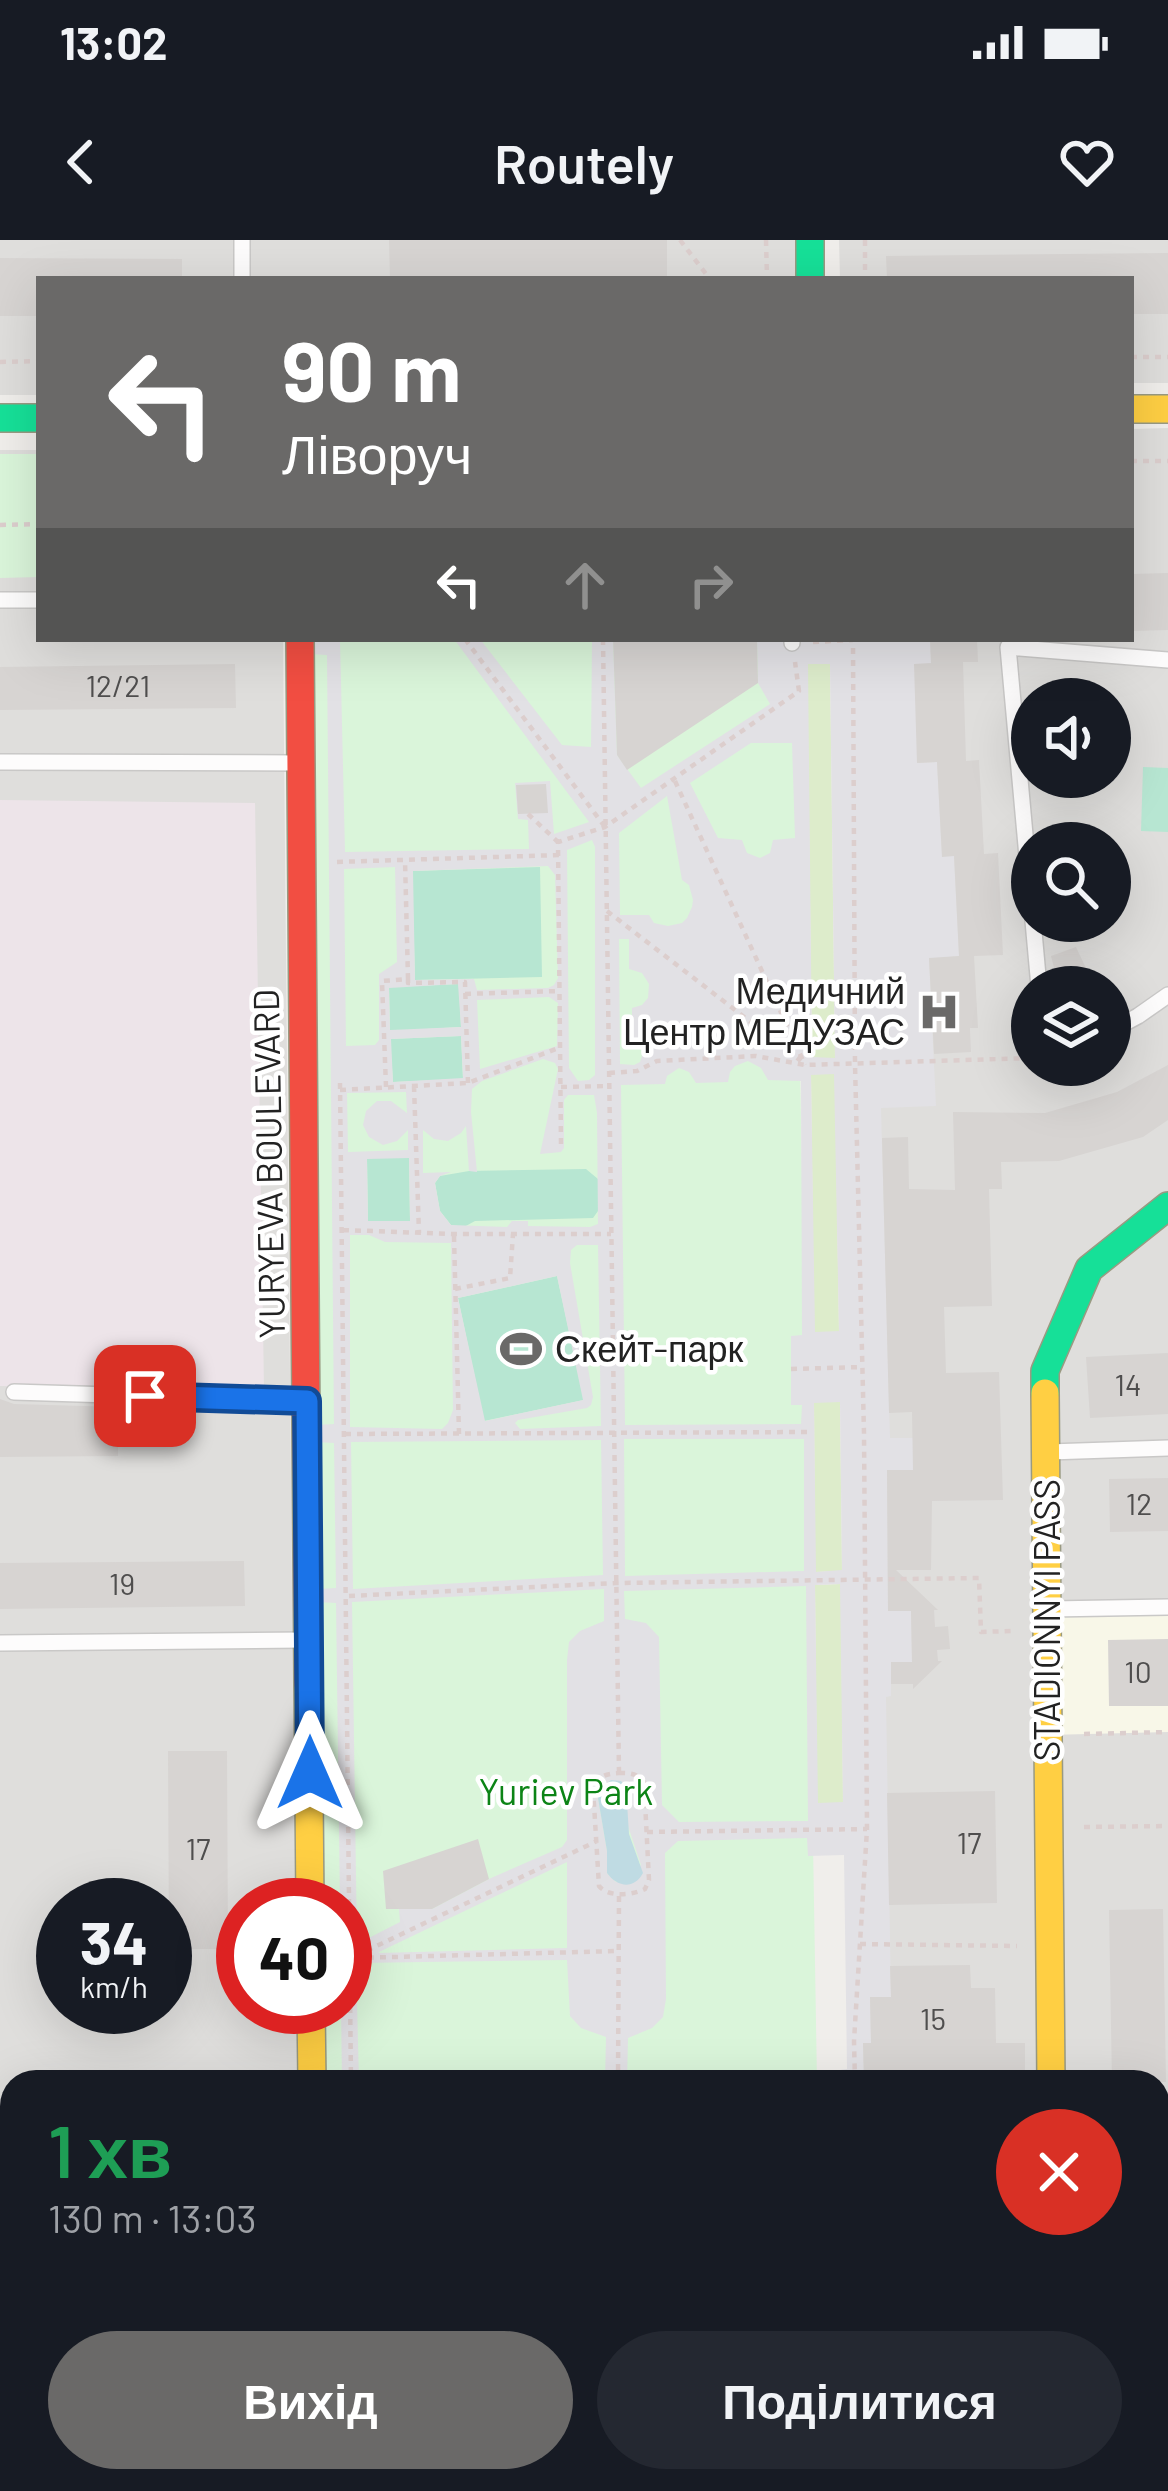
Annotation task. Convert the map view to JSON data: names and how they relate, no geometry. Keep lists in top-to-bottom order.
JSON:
{
  "streets": {
    "street": ["YURYEVA BOULEVARD", "STADIONNYI PASS"]
  },
  "parks": ["Yuriev Park"],
  "places": {
    "hospital": ["Медичний Центр МЕДУЗАС"],
    "sports": ["Скейт-парк"]
  },
  "house_numbers": [
    "12/21",
    "14",
    "12",
    "19",
    "10",
    "17",
    "17",
    "15"
  ],
  "page": {
    "status": "13:02",
    "header": "Routely",
    "turn": ["90 m", "Ліворуч"],
    "speed": "34 km/h",
    "limit": "40",
    "heading": ["1 хв", "130 m · 13:03"],
    "buttons": ["Вихід", "Поділитися"]
  }
}
